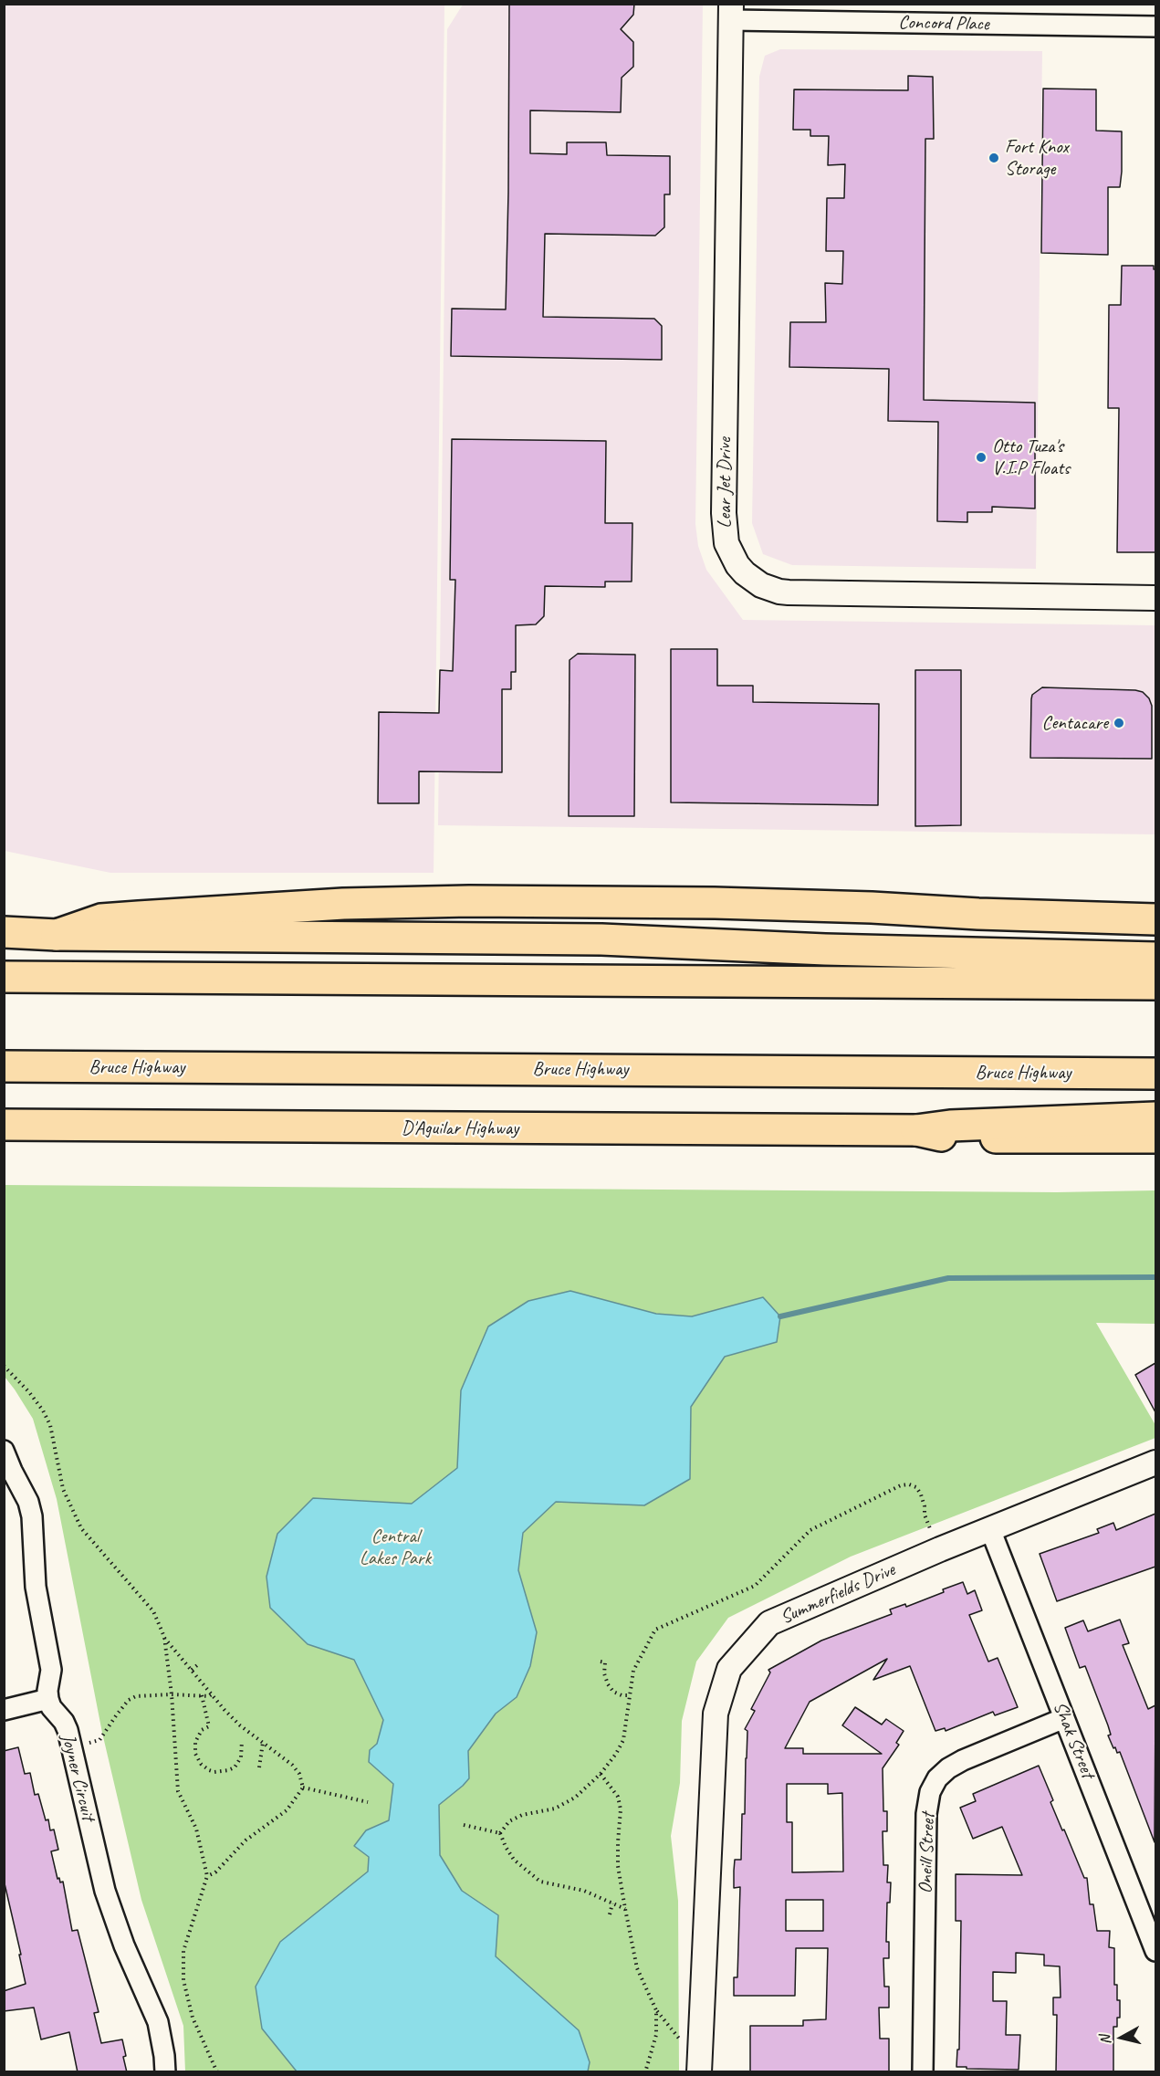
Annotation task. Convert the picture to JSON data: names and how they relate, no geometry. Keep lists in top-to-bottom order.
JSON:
{
  "streets": {
    "highway": ["Bruce Highway", "D'Aguilar Highway"],
    "street": [
      "Concord Place",
      "Lear Jet Drive",
      "Summerfields Drive",
      "Shak Street",
      "Joyner Circuit",
      "Oneill Street"
    ]
  },
  "crossings": [
    ["Concord Place", "Lear Jet Drive"],
    ["Summerfields Drive", "Shak Street"],
    ["Shak Street", "Oneill Street"]
  ],
  "parks": ["Central Lakes Park"],
  "places": ["Fort Knox Storage", "Otto Tuza's V.I.P Floats", "Centacare"],
  "north": "left"
}
